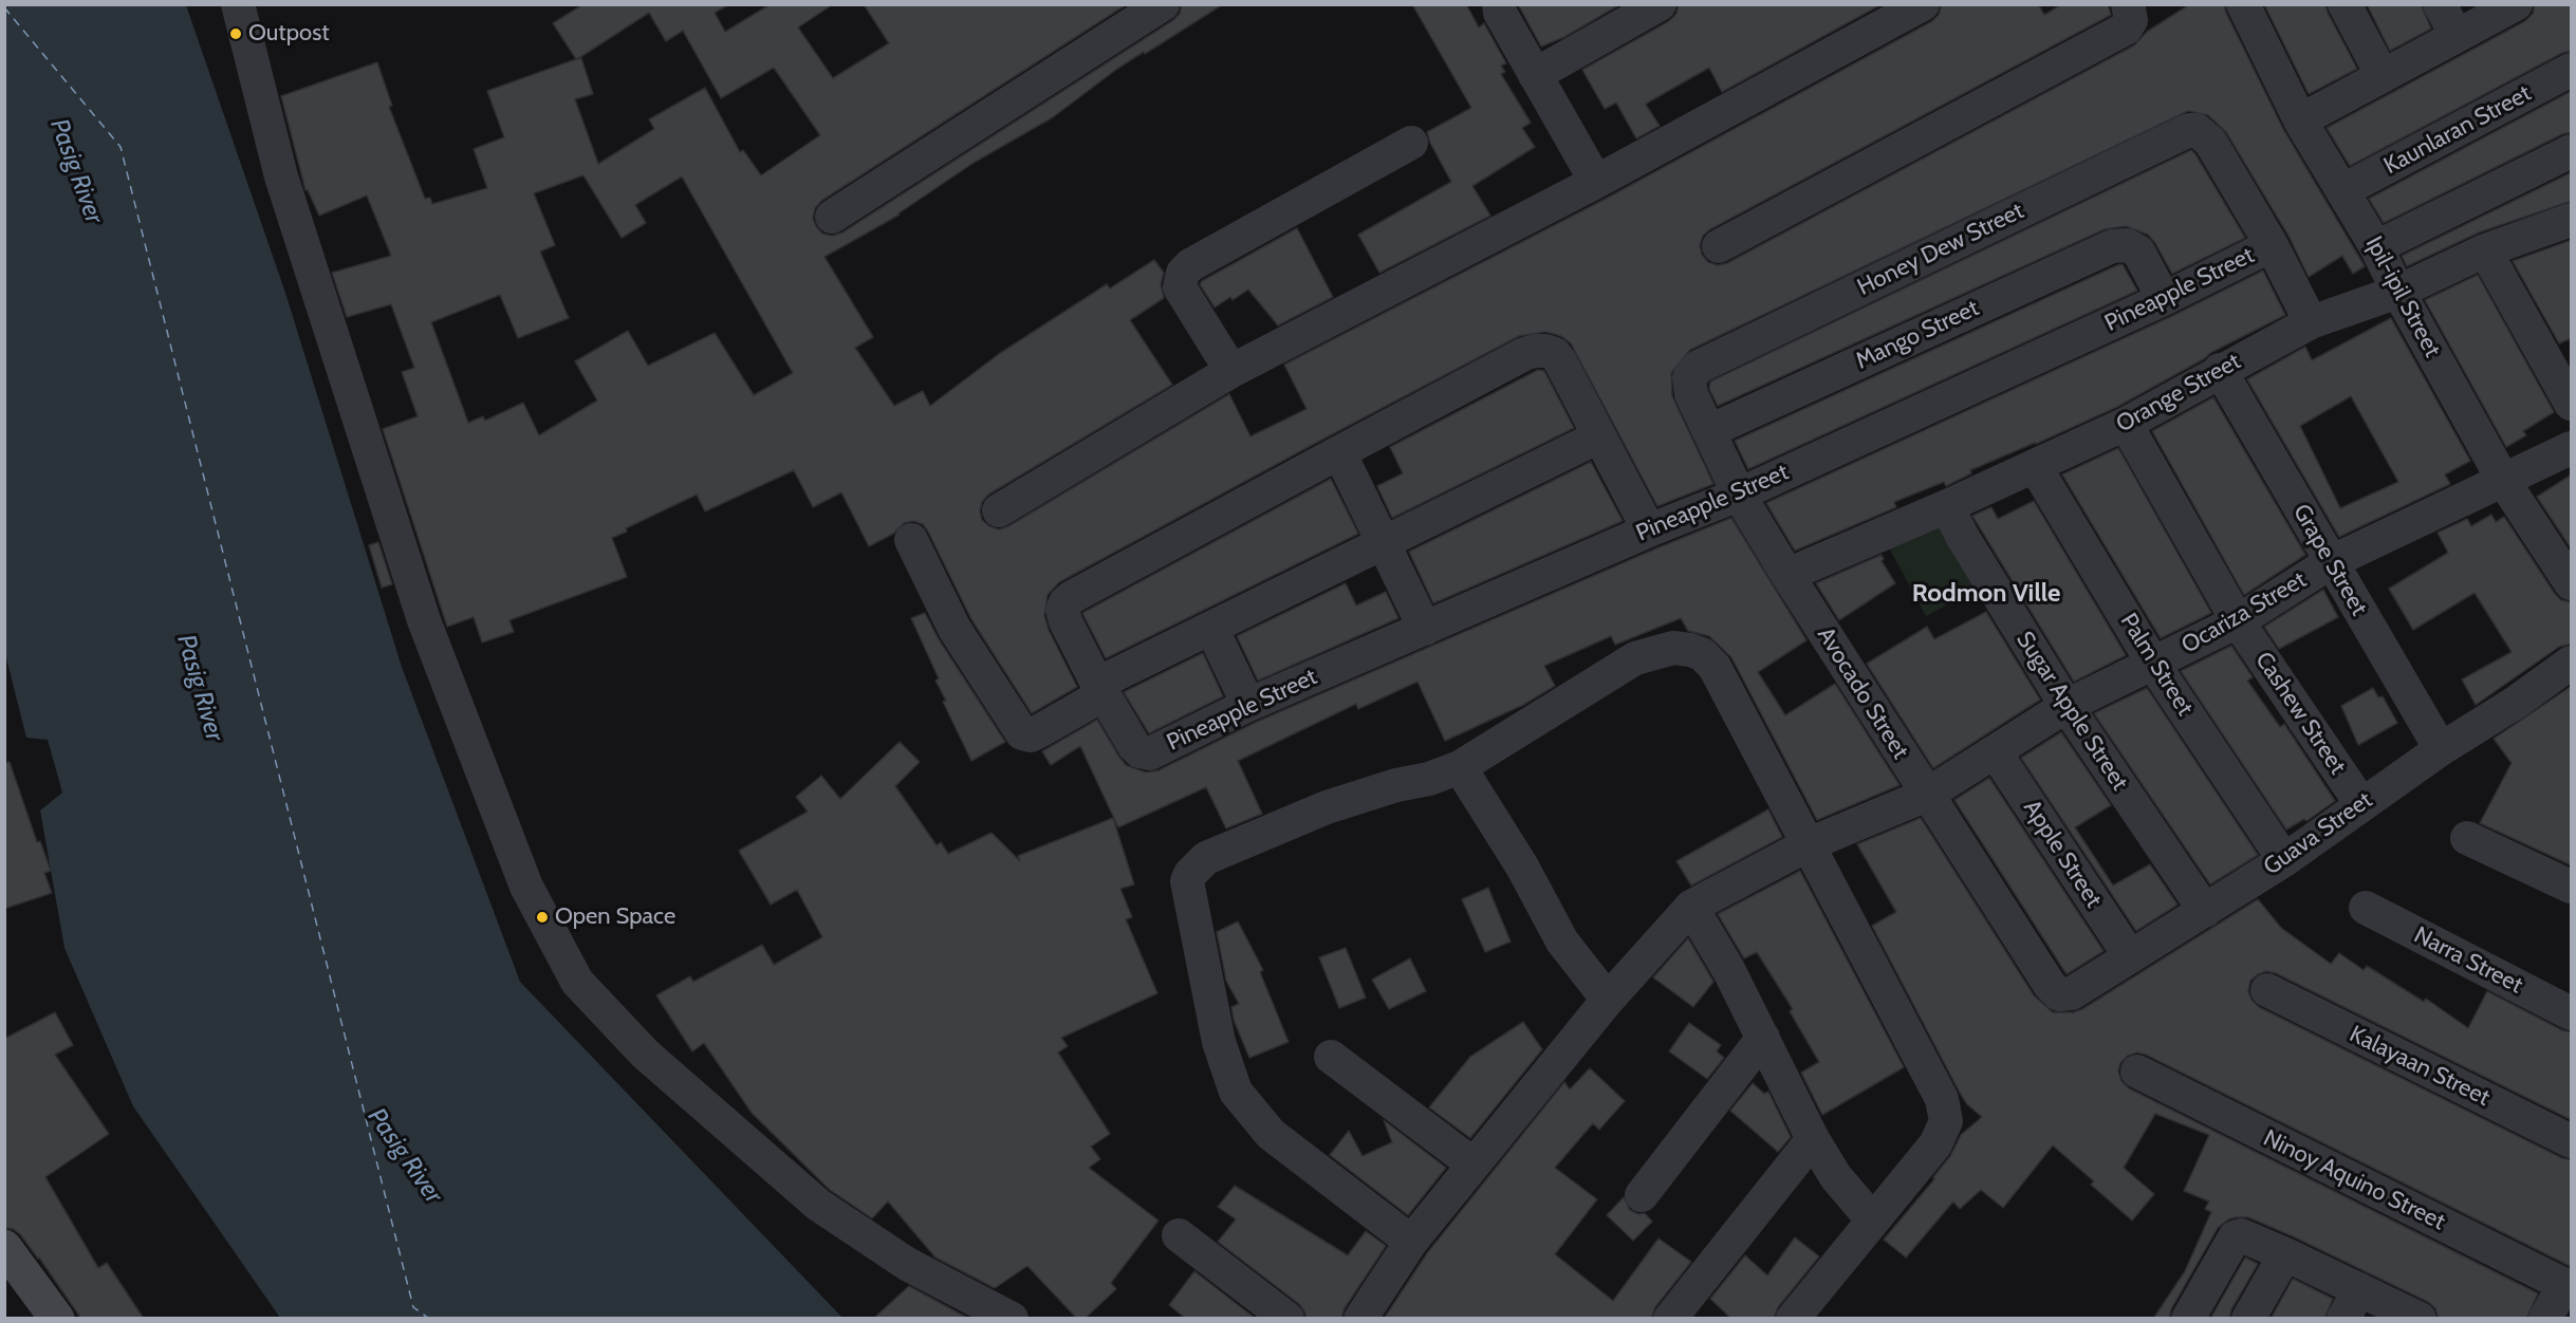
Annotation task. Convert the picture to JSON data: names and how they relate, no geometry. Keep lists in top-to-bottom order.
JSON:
{
  "streets": {
    "street": [
      "Kaunlaran Street",
      "Honey Dew Street",
      "Pineapple Street",
      "Ipil-ipil Street",
      "Mango Street",
      "Orange Street",
      "Grape Street",
      "Ocariza Street",
      "Palm Street",
      "Avocado Street",
      "Sugar Apple Street",
      "Cashew Street",
      "Guava Street",
      "Apple Street",
      "Narra Street",
      "Kalayaan Street",
      "Ninoy Aquino Street"
    ]
  },
  "crossings": [
    ["Kaunlaran Street", "Ipil-ipil Street"],
    ["Honey Dew Street", "Pineapple Street"],
    ["Honey Dew Street", "Avocado Street"],
    ["Pineapple Street", "Mango Street"],
    ["Pineapple Street", "Avocado Street"],
    ["Ipil-ipil Street", "Orange Street"],
    ["Ipil-ipil Street", "Ocariza Street"],
    ["Mango Street", "Avocado Street"],
    ["Orange Street", "Grape Street"],
    ["Orange Street", "Palm Street"],
    ["Orange Street", "Avocado Street"],
    ["Orange Street", "Sugar Apple Street"],
    ["Orange Street", "Cashew Street"],
    ["Grape Street", "Ocariza Street"],
    ["Grape Street", "Guava Street"],
    ["Ocariza Street", "Palm Street"],
    ["Ocariza Street", "Avocado Street"],
    ["Ocariza Street", "Sugar Apple Street"],
    ["Ocariza Street", "Cashew Street"],
    ["Ocariza Street", "Apple Street"],
    ["Palm Street", "Guava Street"],
    ["Avocado Street", "Guava Street"],
    ["Sugar Apple Street", "Guava Street"],
    ["Cashew Street", "Guava Street"],
    ["Guava Street", "Apple Street"]
  ],
  "districts": ["Rodmon Ville"],
  "water": ["Pasig River"],
  "places": ["Outpost", "Open Space"]
}
